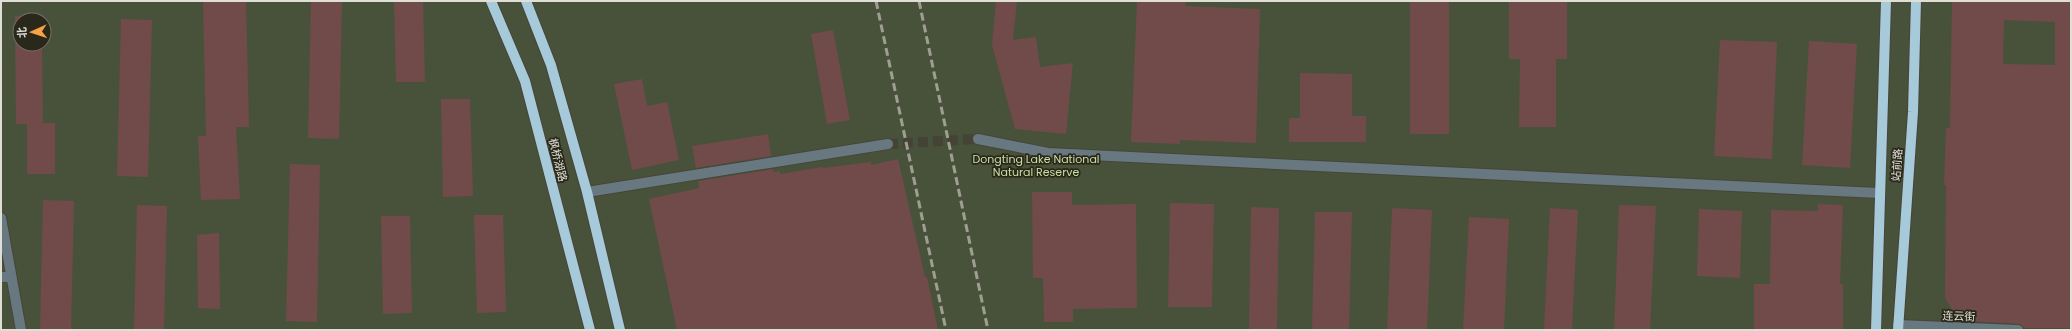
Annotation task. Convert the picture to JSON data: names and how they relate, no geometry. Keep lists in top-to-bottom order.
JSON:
{
  "streets": {
    "main road": ["枫桥湖路", "站前路"],
    "street": ["连云街"]
  },
  "crossings": [
    ["站前路", "连云街"]
  ],
  "parks": ["Dongting Lake National Natural Reserve"],
  "north": "left"
}
